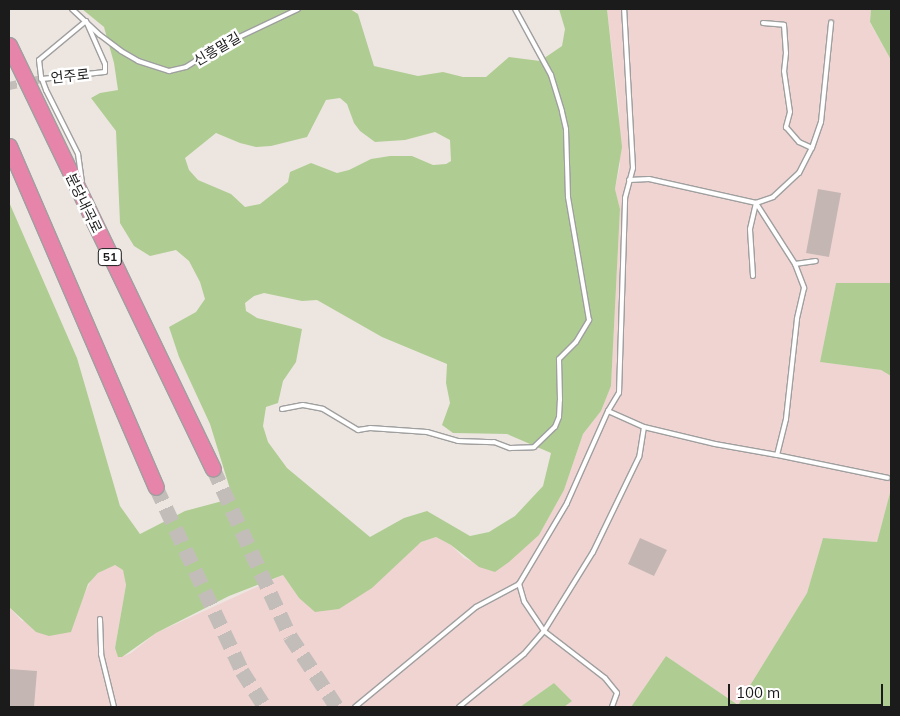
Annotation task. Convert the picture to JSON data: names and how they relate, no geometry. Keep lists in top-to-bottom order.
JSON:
{
  "streets": {
    "highway": ["분당내곡로", "51"],
    "lane": ["신흥말길", "언주로"]
  },
  "crossings": [
    ["신흥말길", "언주로"]
  ],
  "scale_bar": "100 m"
}
